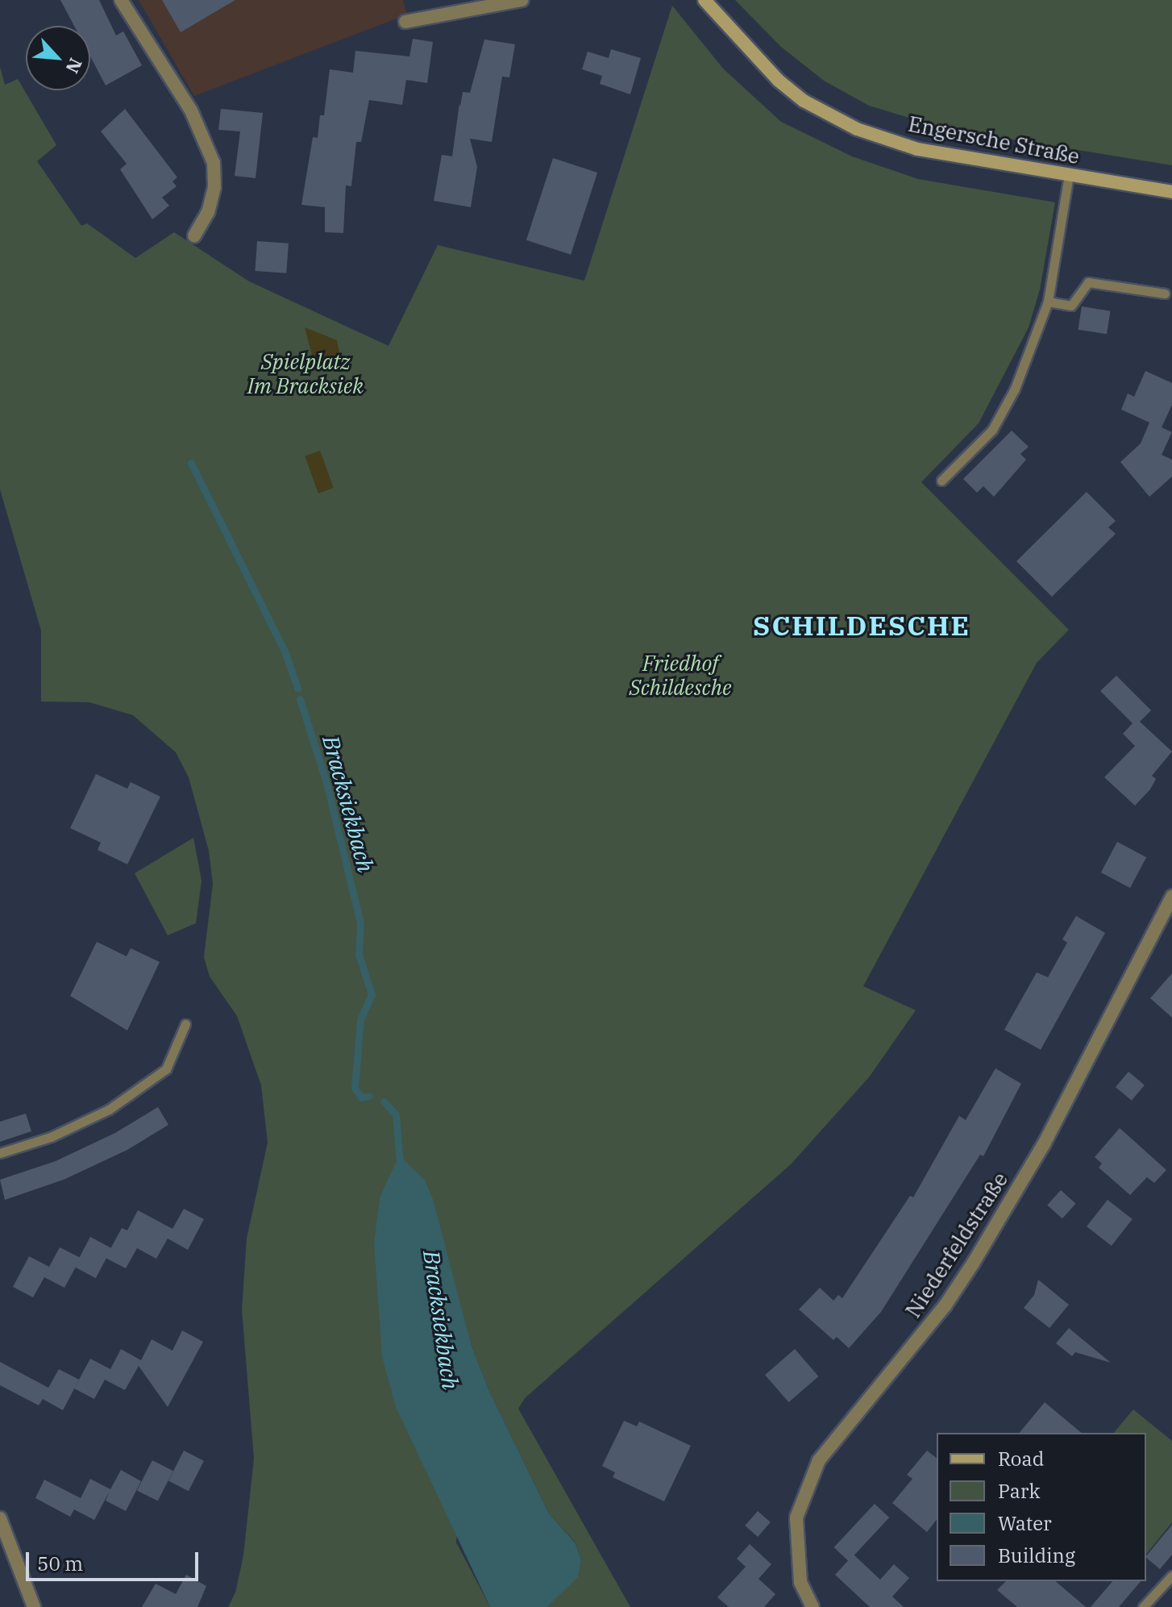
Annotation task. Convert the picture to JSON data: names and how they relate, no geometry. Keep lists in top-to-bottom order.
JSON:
{
  "streets": {
    "main road": ["Engersche Straße"],
    "street": ["Niederfeldstraße"]
  },
  "districts": ["SCHILDESCHE"],
  "water": ["Bracksiekbach"],
  "parks": ["Spielplatz Im Bracksiek", "Friedhof Schildesche"],
  "legend": [
    "Road",
    "Park",
    "Water",
    "Building"
  ],
  "scale_bar": "50 m",
  "north": "bottom right"
}
